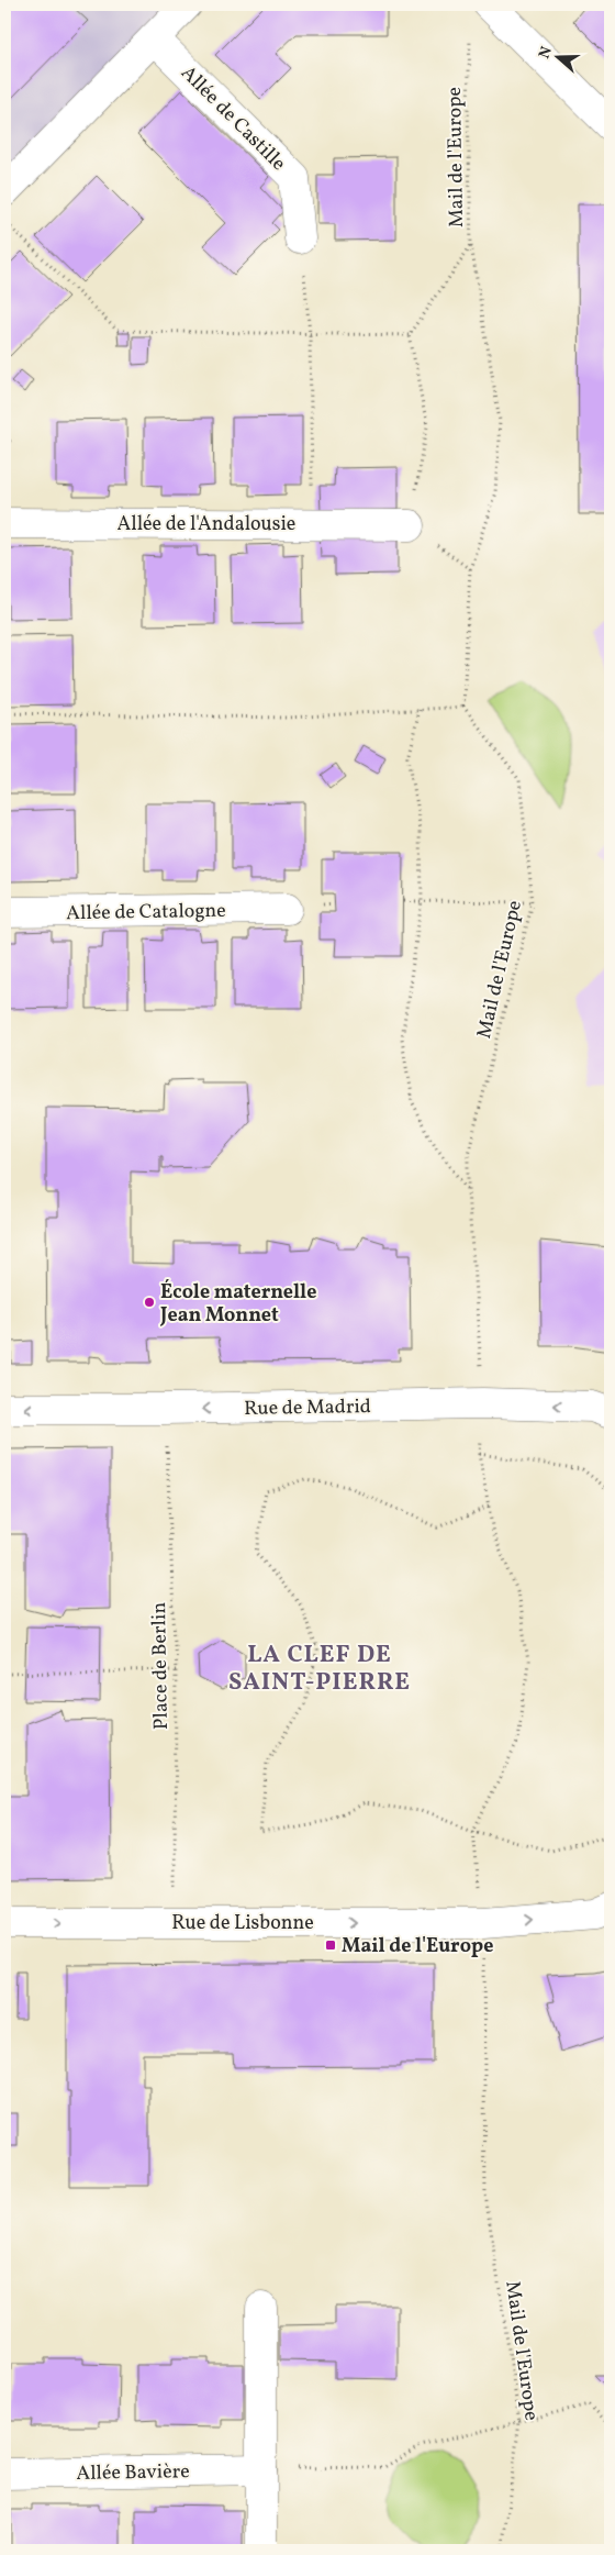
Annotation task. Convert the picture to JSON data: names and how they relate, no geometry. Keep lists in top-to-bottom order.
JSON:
{
  "streets": {
    "street": [
      "Allée de Castille",
      "Allée de l'Andalousie",
      "Allée de Catalogne",
      "Rue de Madrid",
      "Rue de Lisbonne",
      "Allée Bavière"
    ],
    "path": ["Mail de l'Europe", "Place de Berlin"]
  },
  "crossings": [
    ["Mail de l'Europe", "Rue de Madrid"],
    ["Mail de l'Europe", "Rue de Lisbonne"],
    ["Rue de Madrid", "Place de Berlin"],
    ["Place de Berlin", "Rue de Lisbonne"]
  ],
  "one_way": ["Rue de Madrid", "Rue de Lisbonne"],
  "districts": ["LA CLEF DE SAINT-PIERRE"],
  "places": {
    "other": ["École maternelle Jean Monnet"],
    "transit": ["Mail de l'Europe"]
  },
  "north": "left"
}
